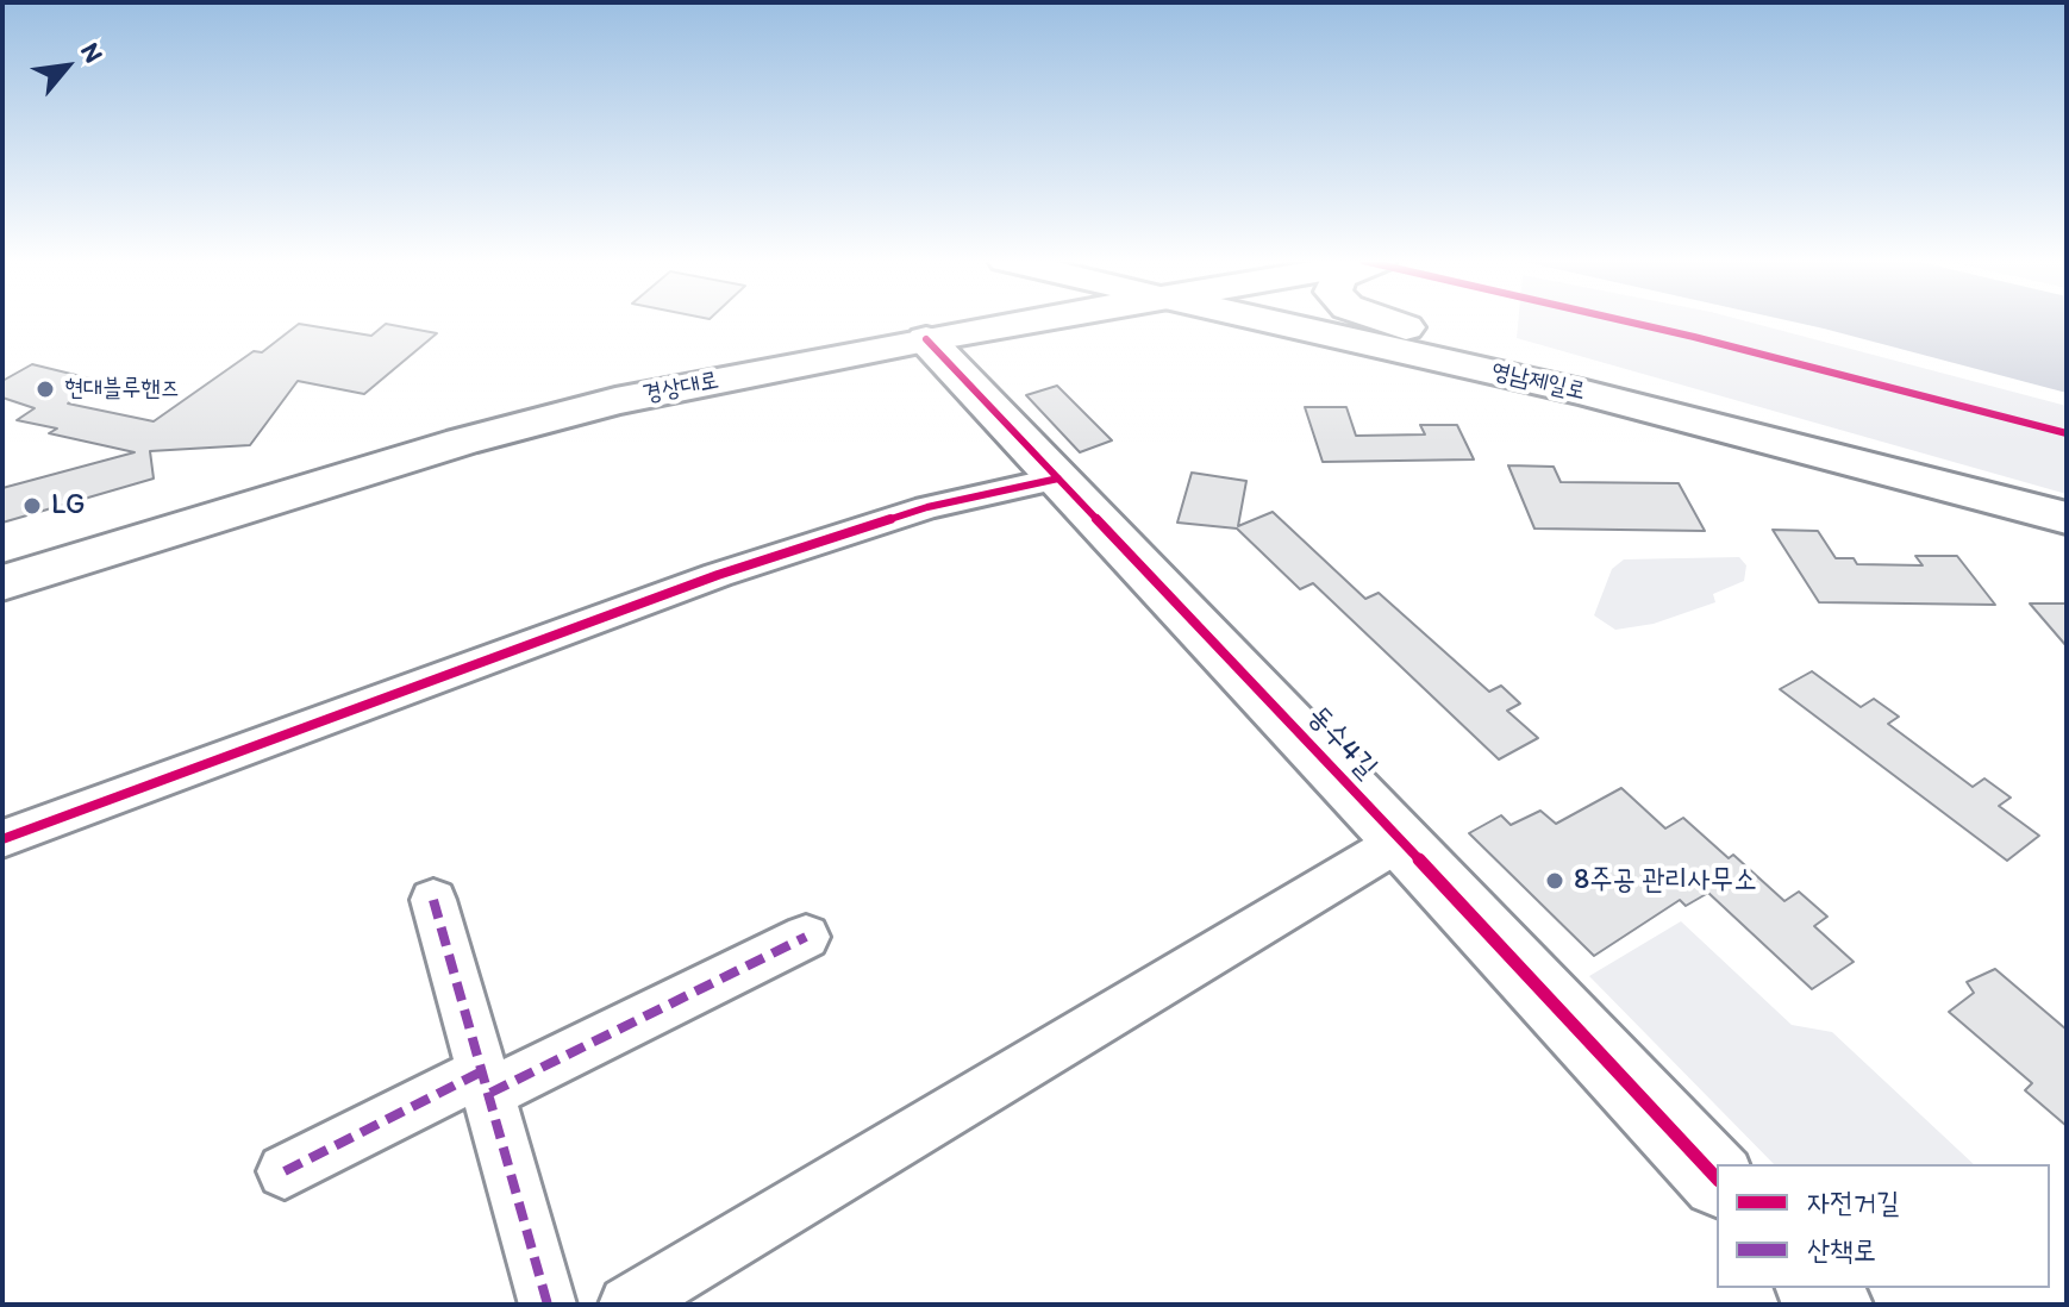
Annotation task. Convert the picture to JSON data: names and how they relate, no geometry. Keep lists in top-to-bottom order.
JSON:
{
  "streets": {
    "street": ["영남제일로", "경상대로", "동수4길"]
  },
  "crossings": [
    ["경상대로", "동수4길"]
  ],
  "places": ["현대블루핸즈", "LG", "8주공 관리사무소"],
  "legend": ["자전거길", "산책로"],
  "north": "top right"
}
